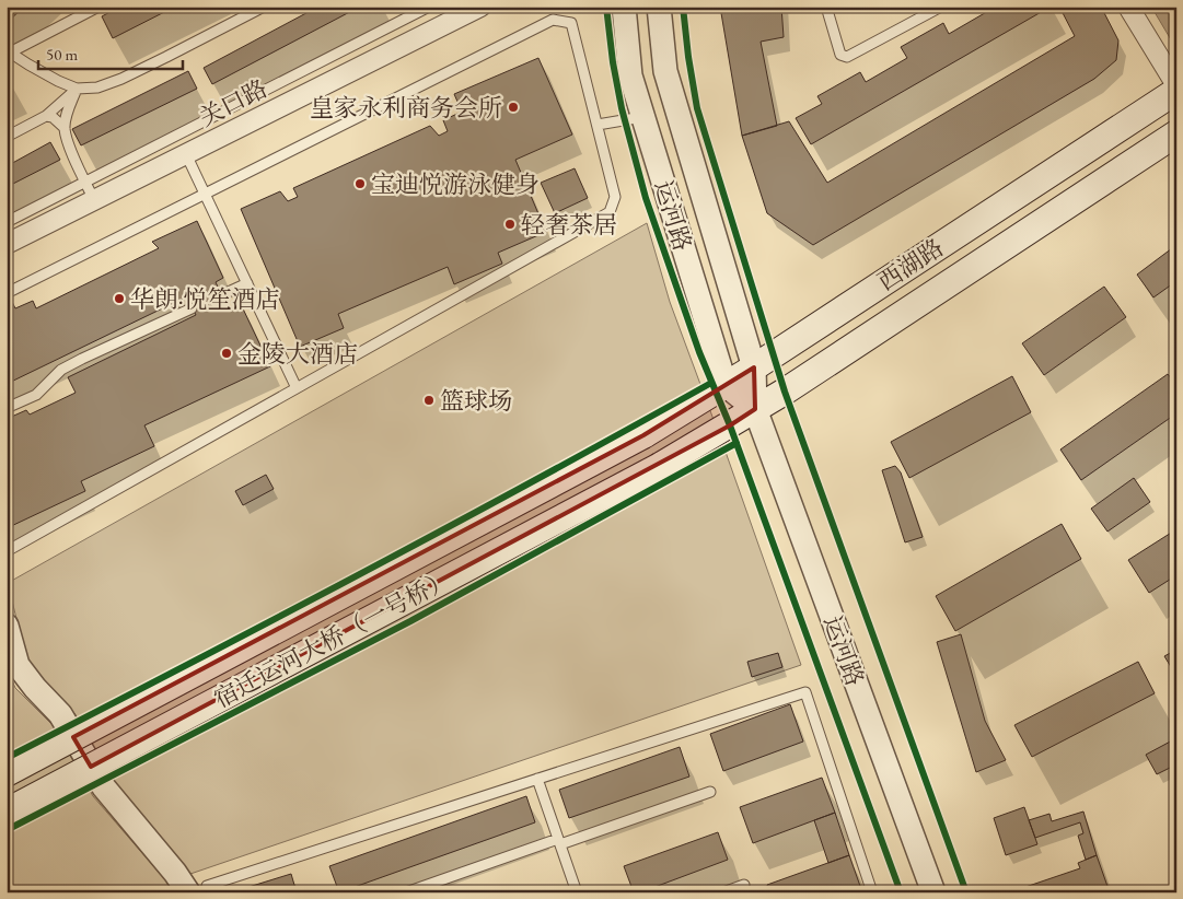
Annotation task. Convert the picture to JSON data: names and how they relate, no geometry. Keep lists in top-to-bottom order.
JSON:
{
  "streets": {
    "main road": ["西湖路", "宿迁运河大桥（一号桥）"],
    "street": ["关口路", "运河路"]
  },
  "crossings": [
    ["运河路", "西湖路"],
    ["西湖路", "宿迁运河大桥（一号桥）"]
  ],
  "places": [
    "皇家永利商务会所",
    "宝迪悦游泳健身",
    "轻奢茶居",
    "华朗·悦笙酒店",
    "金陵大酒店",
    "篮球场"
  ],
  "scale_bar": "50 m"
}
